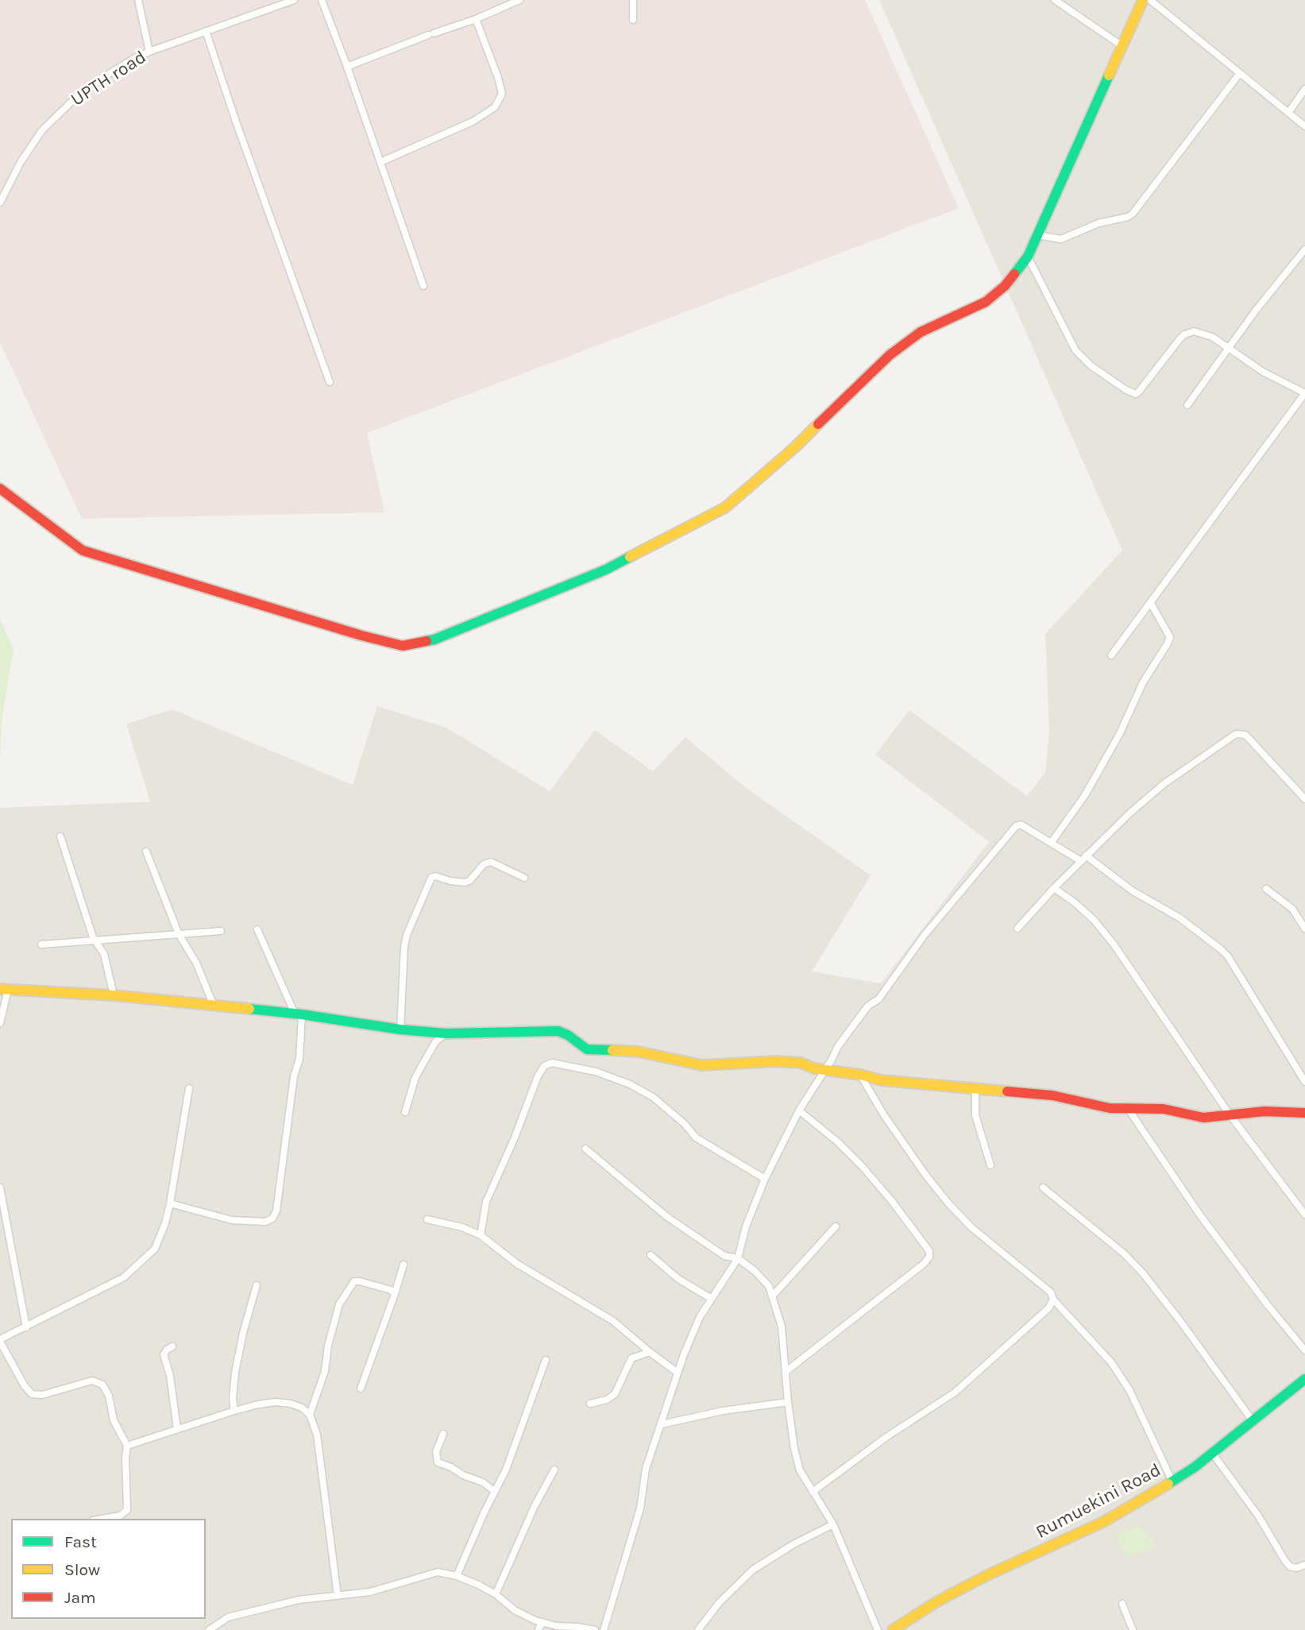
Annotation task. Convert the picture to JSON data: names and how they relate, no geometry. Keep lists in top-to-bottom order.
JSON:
{
  "streets": {
    "street": ["UPTH road", "Rumuekini Road"]
  },
  "legend": ["Fast", "Slow", "Jam"]
}
